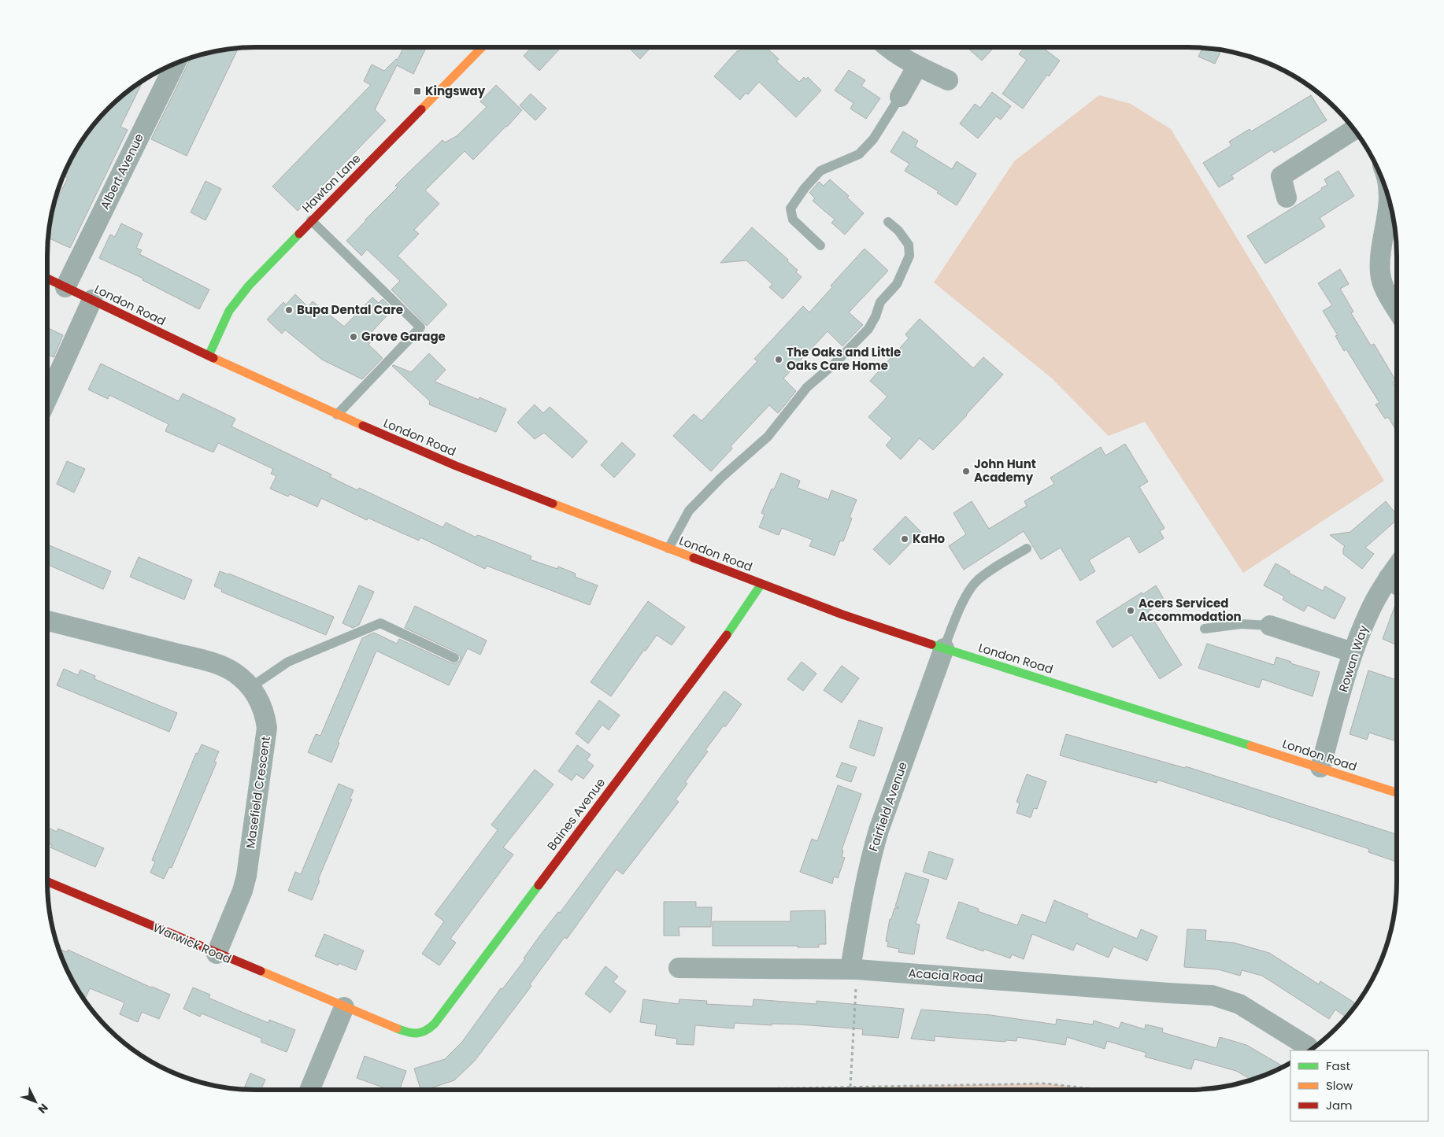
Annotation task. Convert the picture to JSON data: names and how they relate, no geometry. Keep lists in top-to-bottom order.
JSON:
{
  "streets": {
    "main road": [
      "Hawton Lane",
      "London Road",
      "Baines Avenue",
      "Warwick Road"
    ],
    "street": [
      "Albert Avenue",
      "Rowan Way",
      "Masefield Crescent",
      "Fairfield Avenue",
      "Acacia Road"
    ]
  },
  "crossings": [
    ["Albert Avenue", "London Road"],
    ["Hawton Lane", "London Road"],
    ["London Road", "Rowan Way"],
    ["London Road", "Fairfield Avenue"],
    ["London Road", "Baines Avenue"],
    ["Masefield Crescent", "Warwick Road"],
    ["Fairfield Avenue", "Acacia Road"],
    ["Baines Avenue", "Warwick Road"]
  ],
  "places": {
    "transit": ["Kingsway"],
    "other": [
      "Bupa Dental Care",
      "Grove Garage",
      "The Oaks and Little Oaks Care Home",
      "John Hunt Academy",
      "KaHo",
      "Acers Serviced Accommodation"
    ]
  },
  "legend": ["Fast", "Slow", "Jam"],
  "north": "bottom right"
}
